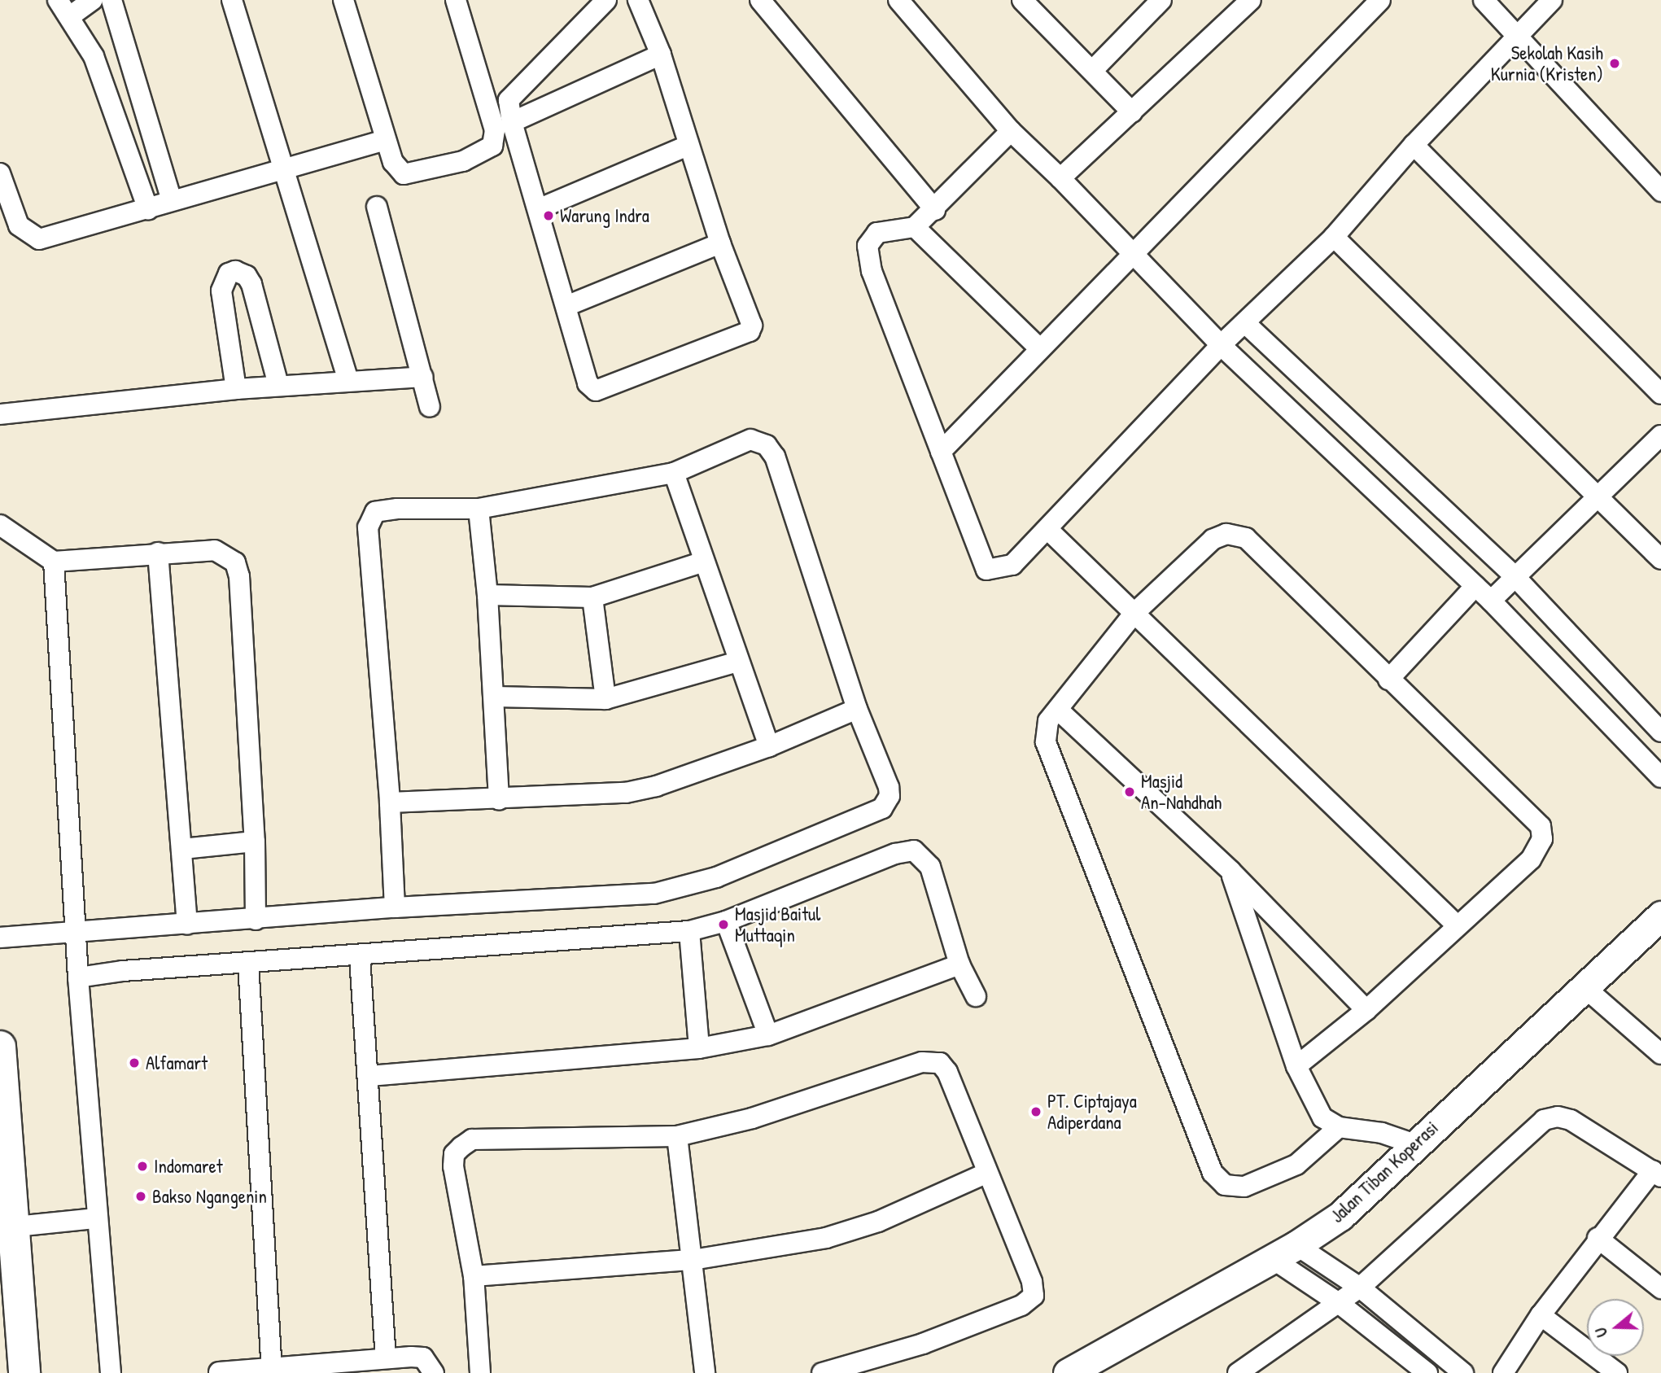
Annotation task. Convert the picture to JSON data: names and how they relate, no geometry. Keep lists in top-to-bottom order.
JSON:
{
  "streets": {
    "street": ["Jalan Tiban Koperasi"]
  },
  "places": [
    "Sekolah Kasih Kurnia (Kristen)",
    "Warung Indra",
    "Masjid An-Nahdhah",
    "Masjid Baitul Muttaqin",
    "Alfamart",
    "PT. Ciptajaya Adiperdana",
    "Indomaret",
    "Bakso Ngangenin"
  ],
  "north": "left"
}
